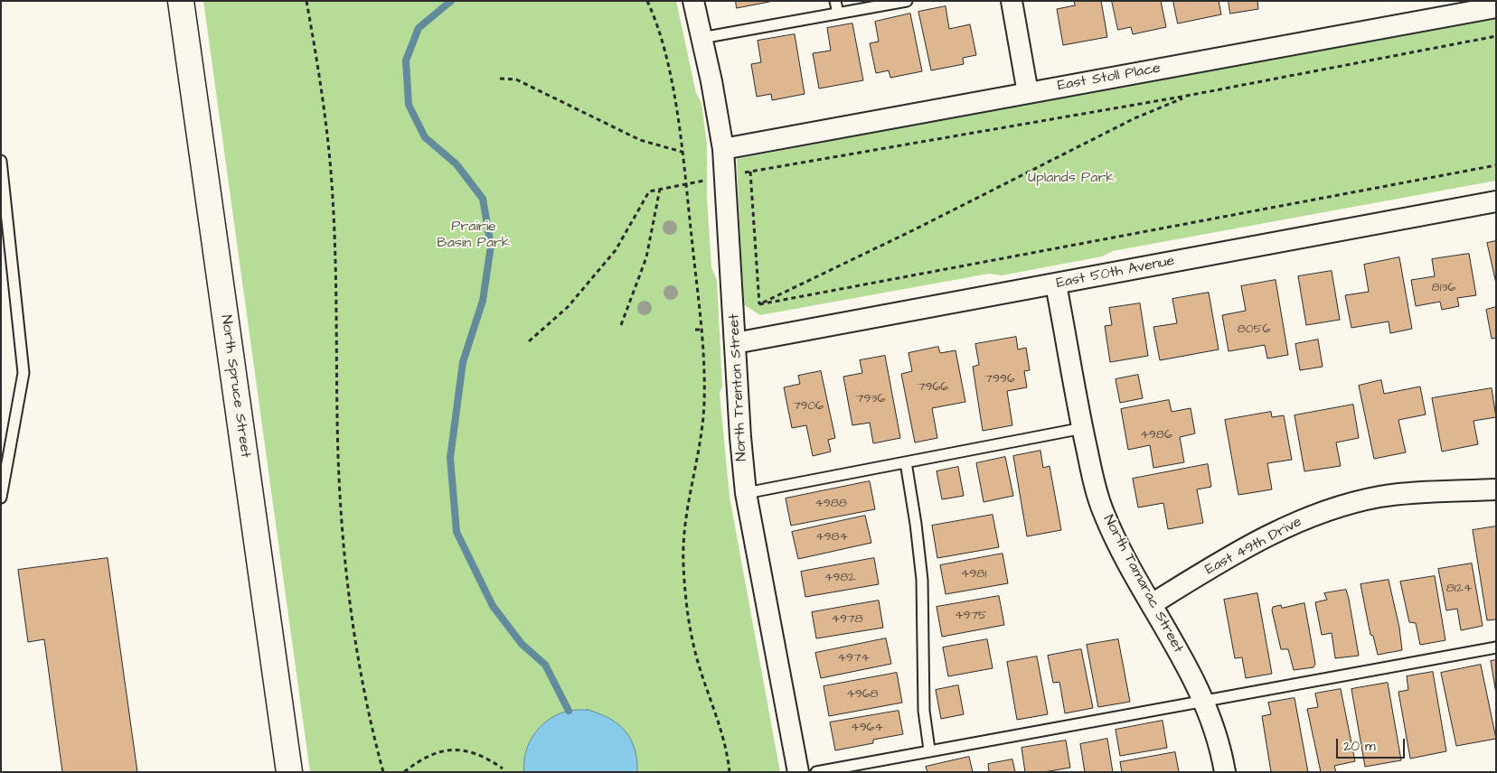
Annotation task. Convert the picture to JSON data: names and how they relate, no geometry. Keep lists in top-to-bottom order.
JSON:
{
  "streets": {
    "street": [
      "East Stoll Place",
      "East 50th Avenue",
      "North Spruce Street",
      "North Trenton Street",
      "East 49th Drive",
      "North Tamarac Street"
    ]
  },
  "crossings": [
    ["East Stoll Place", "North Trenton Street"],
    ["East 50th Avenue", "North Trenton Street"],
    ["East 50th Avenue", "North Tamarac Street"],
    ["East 49th Drive", "North Tamarac Street"]
  ],
  "parks": ["Uplands Park", "Prairie Basin Park"],
  "house_numbers": [
    "8136",
    "8056",
    "7996",
    "7966",
    "7936",
    "7906",
    "4986",
    "4988",
    "4984",
    "4981",
    "4982",
    "8124",
    "4975",
    "4978",
    "4974",
    "4968",
    "4964"
  ],
  "scale_bar": "20 m"
}
